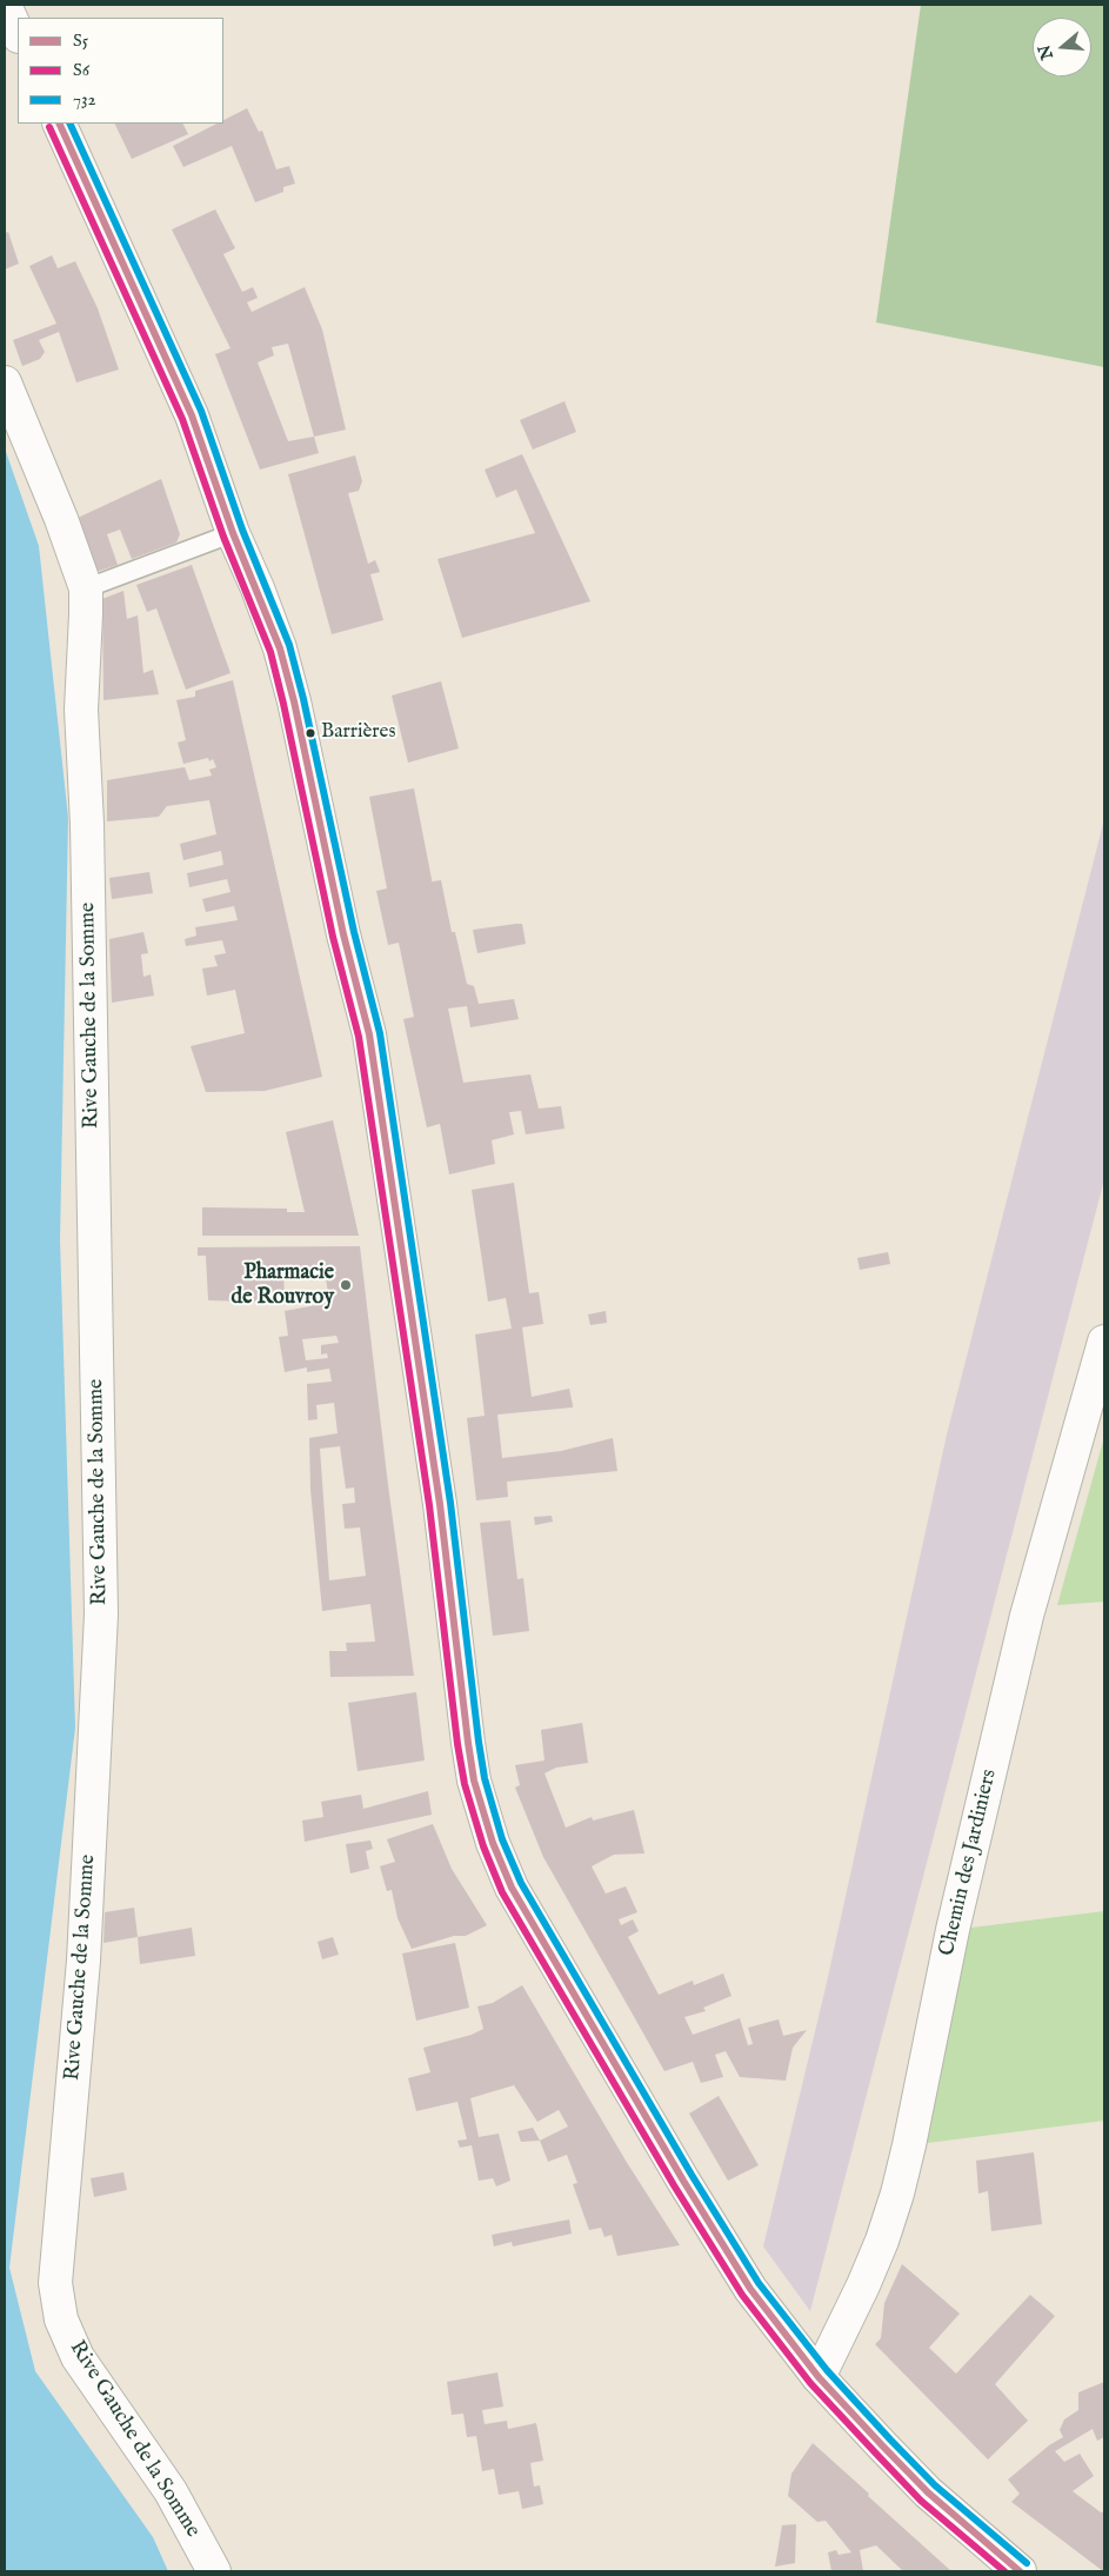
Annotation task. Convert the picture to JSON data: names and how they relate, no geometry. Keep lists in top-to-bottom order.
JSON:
{
  "streets": {
    "street": ["Rive Gauche de la Somme", "Chemin des Jardiniers"]
  },
  "places": ["Barrières", "Pharmacie de Rouvroy"],
  "lines": ["transit line S5", "transit line 732", "transit line S6"],
  "legend": ["S5", "S6", "732"],
  "north": "left"
}
